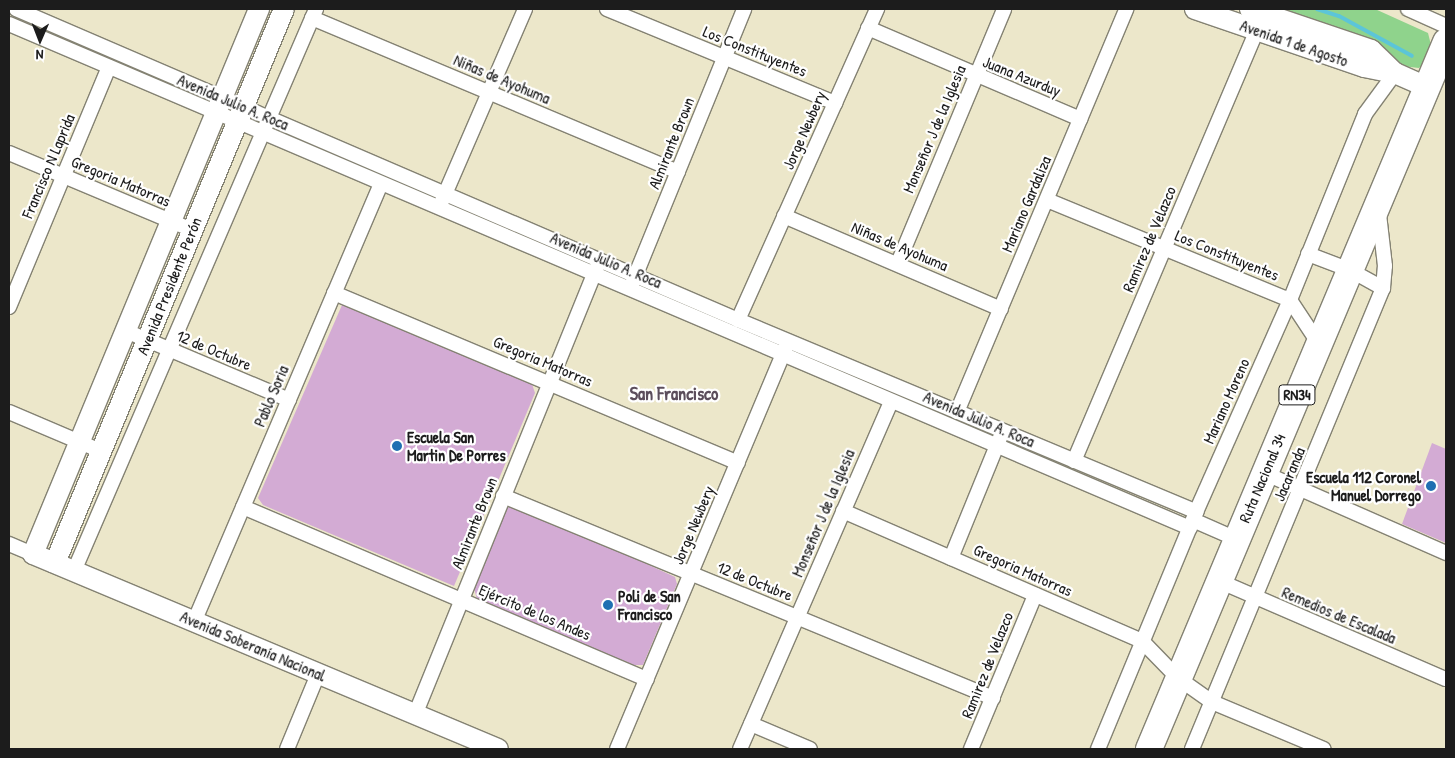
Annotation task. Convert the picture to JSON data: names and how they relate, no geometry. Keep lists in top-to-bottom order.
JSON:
{
  "streets": {
    "highway": ["RN34", "Ruta Nacional 34"],
    "street": [
      "Avenida 1 de Agosto",
      "Los Constituyentes",
      "Juana Azurduy",
      "Niñas de Ayohuma",
      "Avenida Julio A. Roca",
      "Monseñor J de la Iglesia",
      "Jorge Newbery",
      "Almirante Brown",
      "Francisco N Laprida",
      "Gregoria Matorras",
      "Mariano Gardaliza",
      "Ramirez de Velazco",
      "Avenida Presidente Perón",
      "12 de Octubre",
      "Pablo Soria",
      "Mariano Moreno",
      "Jacaranda",
      "Ejército de los Andes",
      "Remedios de Escalada",
      "Avenida Soberanía Nacional"
    ]
  },
  "crossings": [
    ["Avenida 1 de Agosto", "Ramirez de Velazco"],
    ["Avenida 1 de Agosto", "Mariano Moreno"],
    ["Avenida 1 de Agosto", "Ruta Nacional 34"],
    ["Los Constituyentes", "Jorge Newbery"],
    ["Los Constituyentes", "Almirante Brown"],
    ["Los Constituyentes", "Mariano Gardaliza"],
    ["Los Constituyentes", "Ramirez de Velazco"],
    ["Los Constituyentes", "Mariano Moreno"],
    ["Los Constituyentes", "Ruta Nacional 34"],
    ["Juana Azurduy", "Monseñor J de la Iglesia"],
    ["Juana Azurduy", "Jorge Newbery"],
    ["Juana Azurduy", "Mariano Gardaliza"],
    ["Niñas de Ayohuma", "Monseñor J de la Iglesia"],
    ["Niñas de Ayohuma", "Jorge Newbery"],
    ["Niñas de Ayohuma", "Almirante Brown"],
    ["Niñas de Ayohuma", "Mariano Gardaliza"],
    ["Avenida Julio A. Roca", "Monseñor J de la Iglesia"],
    ["Avenida Julio A. Roca", "Jorge Newbery"],
    ["Avenida Julio A. Roca", "Almirante Brown"],
    ["Avenida Julio A. Roca", "Francisco N Laprida"],
    ["Avenida Julio A. Roca", "Mariano Gardaliza"],
    ["Avenida Julio A. Roca", "Ramirez de Velazco"],
    ["Avenida Julio A. Roca", "Avenida Presidente Perón"],
    ["Avenida Julio A. Roca", "Pablo Soria"],
    ["Avenida Julio A. Roca", "Mariano Moreno"],
    ["Monseñor J de la Iglesia", "Gregoria Matorras"],
    ["Monseñor J de la Iglesia", "12 de Octubre"],
    ["Jorge Newbery", "Gregoria Matorras"],
    ["Jorge Newbery", "12 de Octubre"],
    ["Jorge Newbery", "Ejército de los Andes"],
    ["Almirante Brown", "Gregoria Matorras"],
    ["Almirante Brown", "12 de Octubre"],
    ["Almirante Brown", "Ejército de los Andes"],
    ["Almirante Brown", "Avenida Soberanía Nacional"],
    ["Francisco N Laprida", "Gregoria Matorras"],
    ["Gregoria Matorras", "Ramirez de Velazco"],
    ["Gregoria Matorras", "Avenida Presidente Perón"],
    ["Gregoria Matorras", "Pablo Soria"],
    ["Gregoria Matorras", "Mariano Moreno"],
    ["Gregoria Matorras", "Jacaranda"],
    ["Gregoria Matorras", "Ruta Nacional 34"],
    ["Ramirez de Velazco", "12 de Octubre"],
    ["Avenida Presidente Perón", "12 de Octubre"],
    ["Avenida Presidente Perón", "Avenida Soberanía Nacional"],
    ["12 de Octubre", "Pablo Soria"],
    ["Pablo Soria", "Ejército de los Andes"],
    ["Pablo Soria", "Avenida Soberanía Nacional"],
    ["Jacaranda", "Ruta Nacional 34"],
    ["Jacaranda", "Remedios de Escalada"],
    ["Ruta Nacional 34", "Remedios de Escalada"]
  ],
  "districts": ["San Francisco"],
  "places": ["Escuela San Martin De Porres", "Escuela 112 Coronel Manuel Dorrego", "Poli de San Francisco"],
  "north": "bottom"
}
